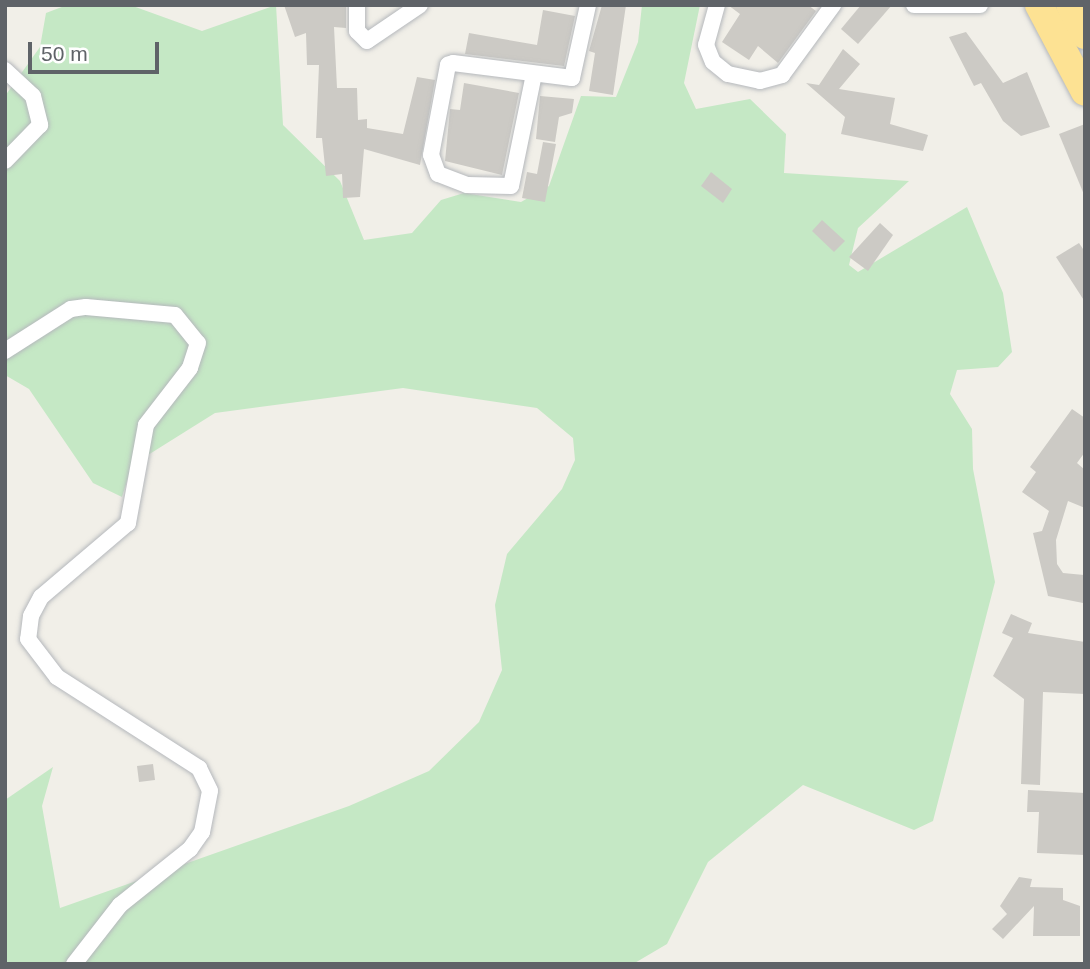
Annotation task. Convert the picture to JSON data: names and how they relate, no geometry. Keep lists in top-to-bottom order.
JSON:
{
  "scale_bar": "50 m"
}
